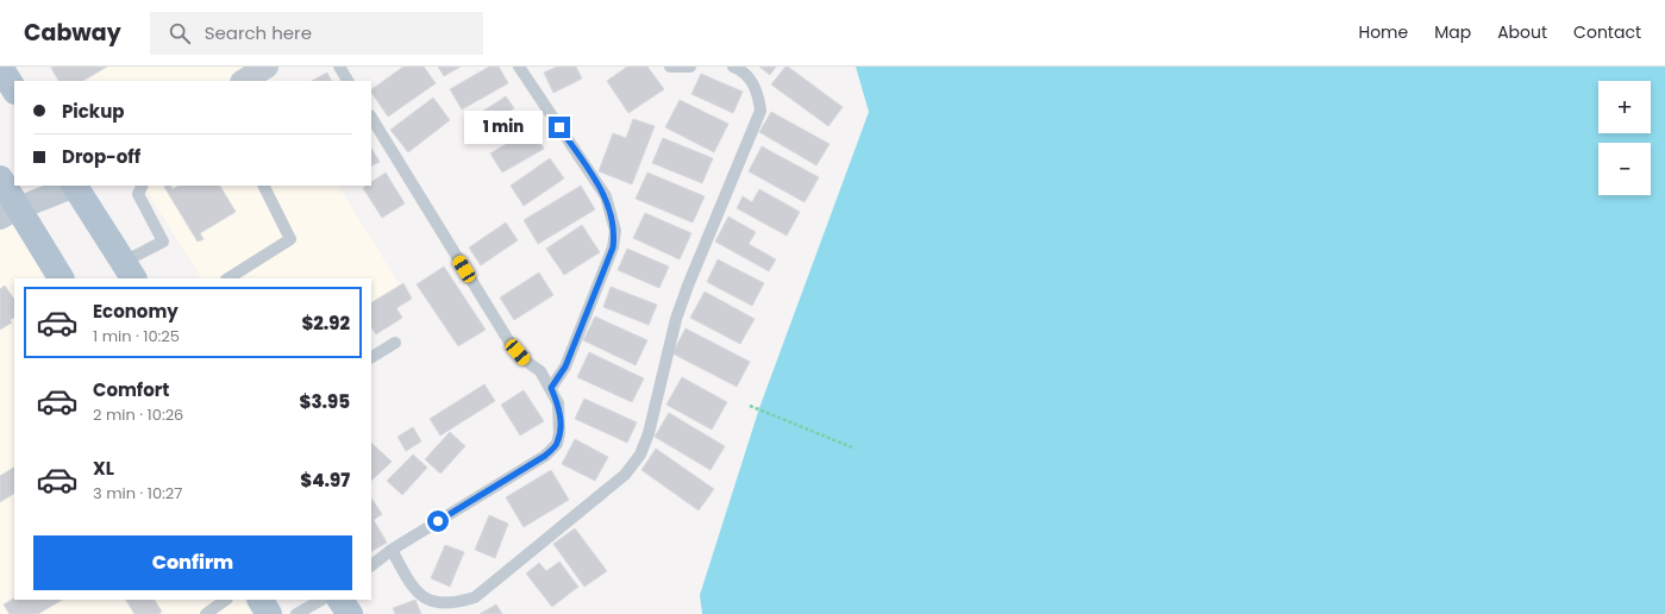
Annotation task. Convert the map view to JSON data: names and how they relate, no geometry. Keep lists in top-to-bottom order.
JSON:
{
  "page": {
    "header": "Cabway",
    "search": "Search here",
    "nav": [
      "Home",
      "Map",
      "About",
      "Contact"
    ],
    "map_buttons": ["+", "−"],
    "banner": ["Pickup", "Drop-off"],
    "bubble": "1 min",
    "list": [
      {
        "name": "Economy",
        "note": "1 min · 10:25",
        "value": "$2.92"
      },
      {
        "name": "Comfort",
        "note": "2 min · 10:26",
        "value": "$3.95"
      },
      {
        "name": "XL",
        "note": "3 min · 10:27",
        "value": "$4.97"
      }
    ],
    "buttons": "Confirm"
  }
}
